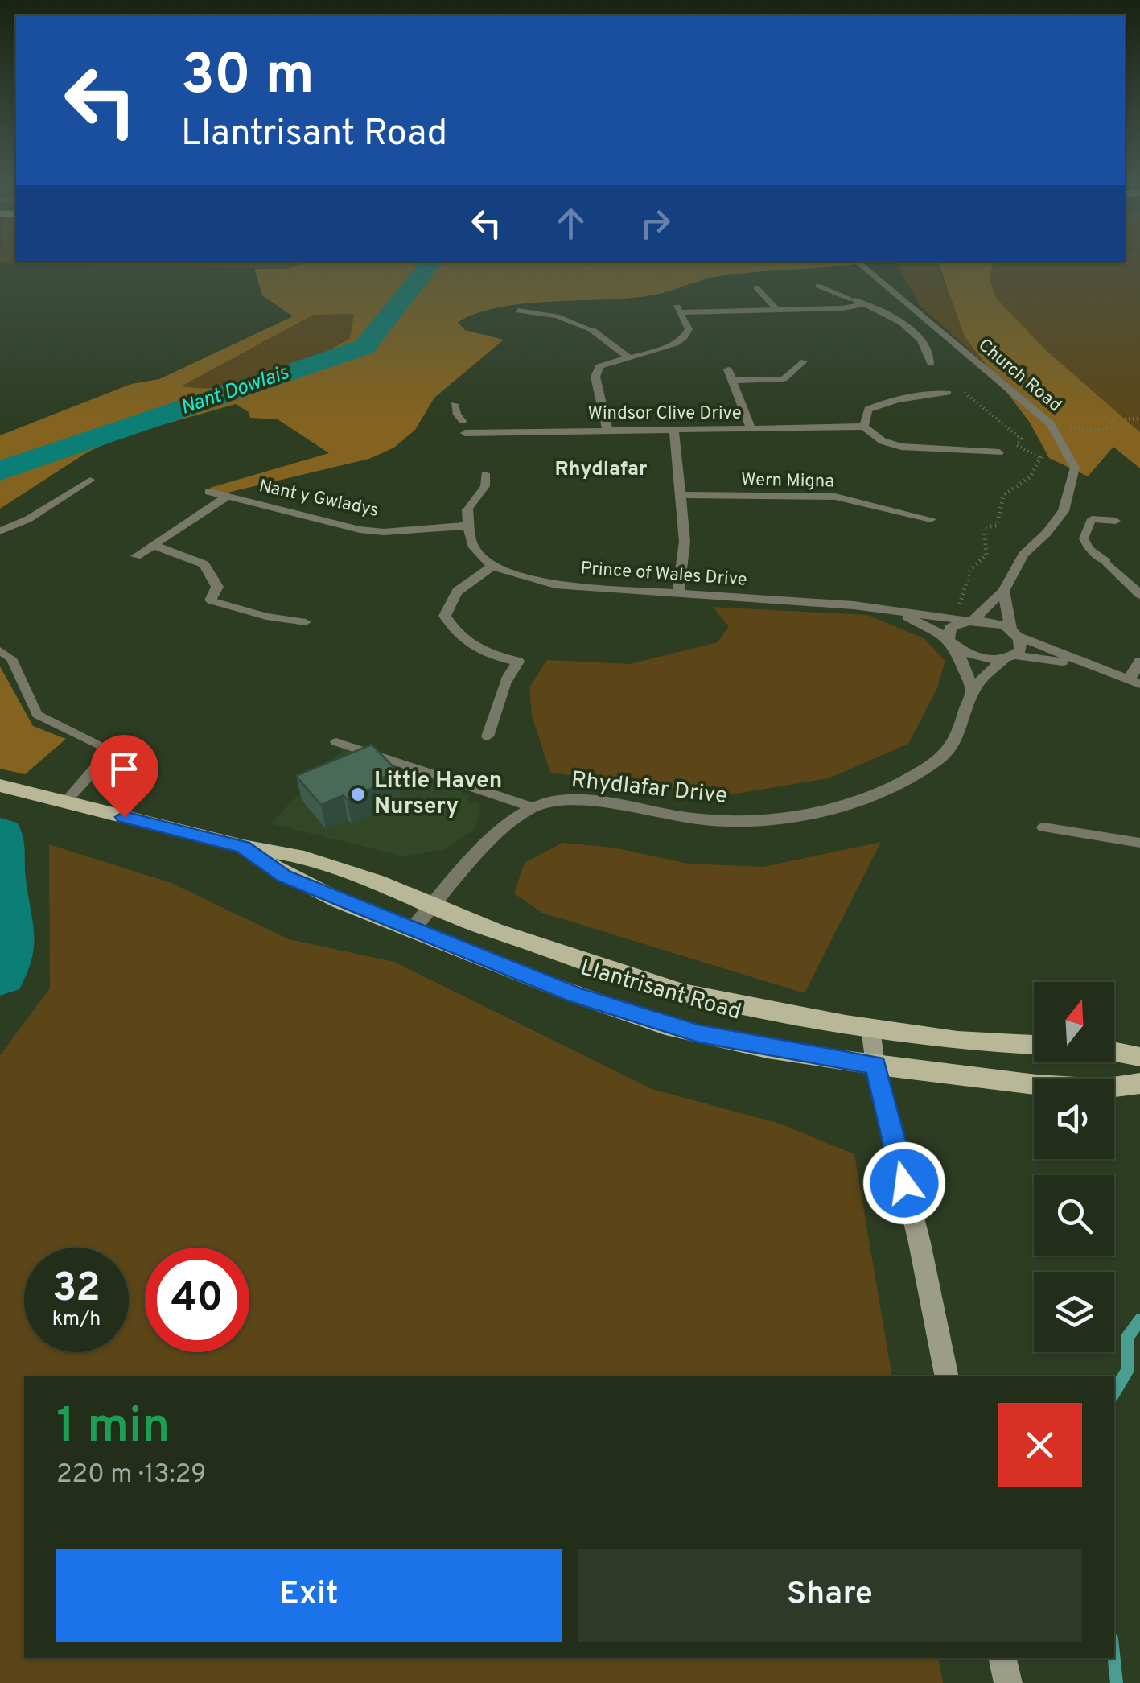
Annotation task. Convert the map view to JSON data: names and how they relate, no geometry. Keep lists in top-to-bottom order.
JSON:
{
  "streets": {
    "main road": ["Llantrisant Road"],
    "street": [
      "Church Road",
      "Windsor Clive Drive",
      "Wern Migna",
      "Nant y Gwladys",
      "Prince of Wales Drive",
      "Rhydlafar Drive"
    ]
  },
  "crossings": [
    ["Church Road", "Prince of Wales Drive"],
    ["Nant y Gwladys", "Prince of Wales Drive"],
    ["Prince of Wales Drive", "Rhydlafar Drive"]
  ],
  "districts": ["Rhydlafar"],
  "water": ["Nant Dowlais"],
  "places": ["Little Haven Nursery"],
  "north": "top",
  "page": {
    "turn": ["30 m", "Llantrisant Road"],
    "speed": "32 km/h",
    "limit": "40",
    "heading": ["1 min", "220 m · 13:29"],
    "buttons": ["Exit", "Share"]
  }
}
